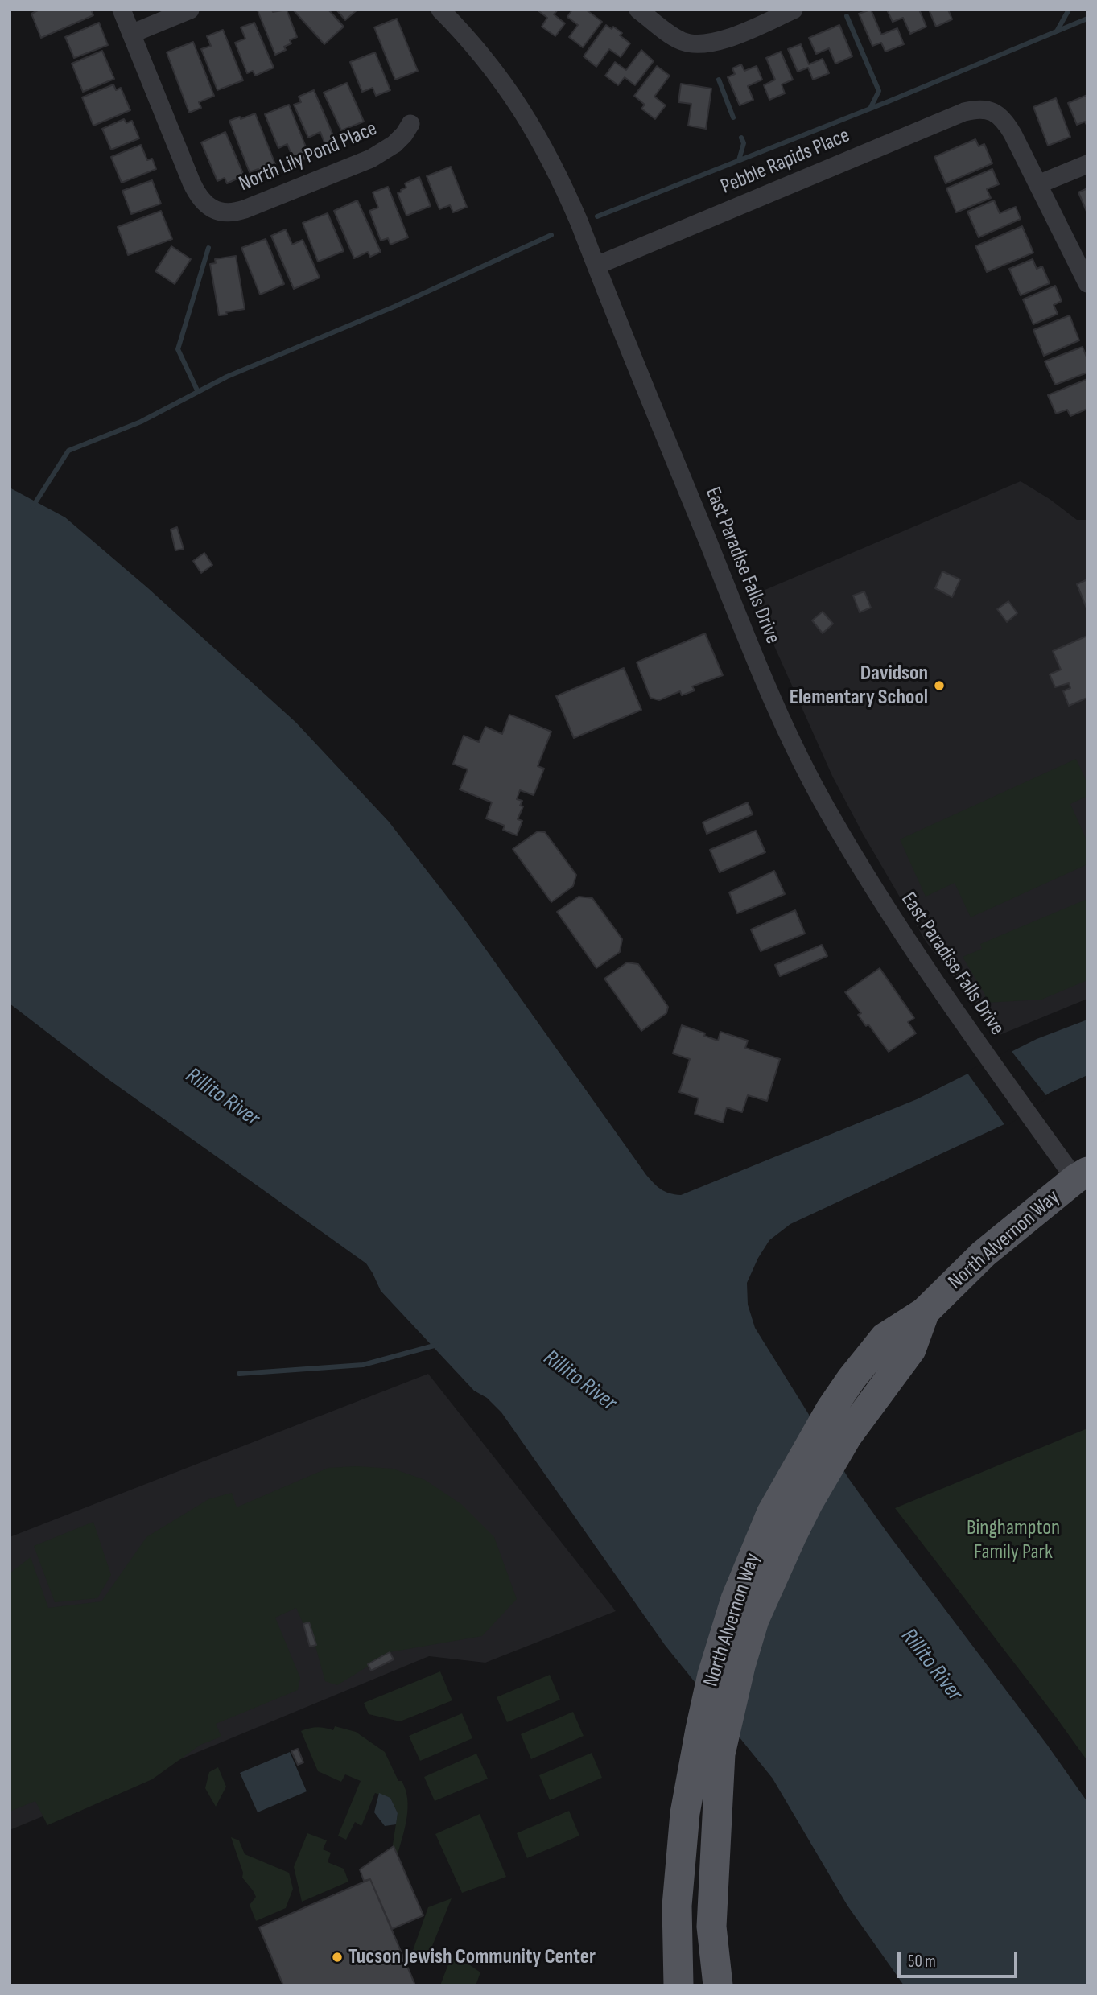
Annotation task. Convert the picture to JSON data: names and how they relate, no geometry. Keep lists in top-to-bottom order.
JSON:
{
  "streets": {
    "main road": ["North Alvernon Way"],
    "street": ["North Lily Pond Place", "Pebble Rapids Place", "East Paradise Falls Drive"]
  },
  "crossings": [
    ["Pebble Rapids Place", "East Paradise Falls Drive"],
    ["East Paradise Falls Drive", "North Alvernon Way"]
  ],
  "water": ["Rillito River"],
  "parks": ["Binghampton Family Park"],
  "places": ["Davidson Elementary School", "Tucson Jewish Community Center"],
  "scale_bar": "50 m"
}
